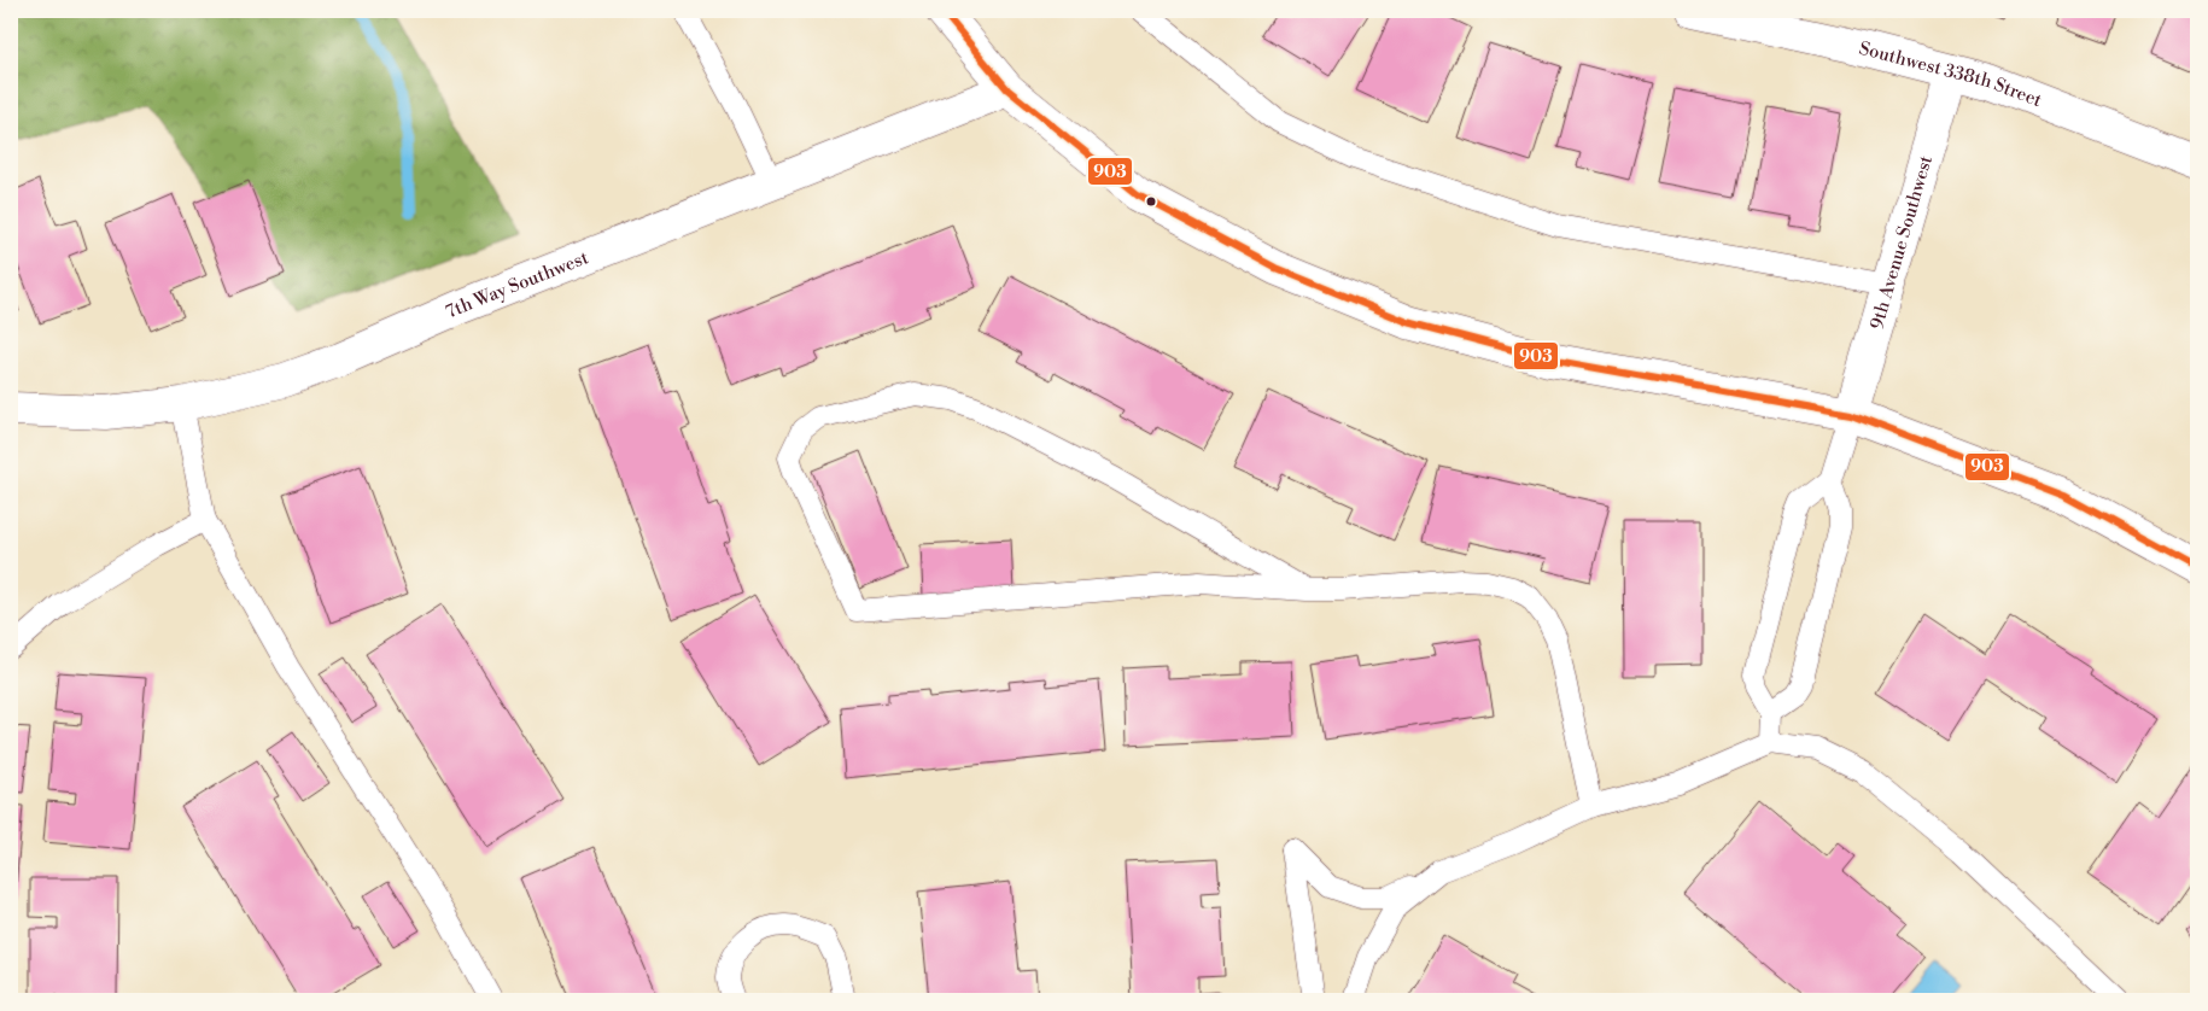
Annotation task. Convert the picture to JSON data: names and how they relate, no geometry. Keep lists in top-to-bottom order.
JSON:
{
  "streets": {
    "street": ["Southwest 338th Street", "9th Avenue Southwest", "7th Way Southwest"]
  },
  "crossings": [
    ["Southwest 338th Street", "9th Avenue Southwest"]
  ],
  "lines": ["transit line 903"]
}
